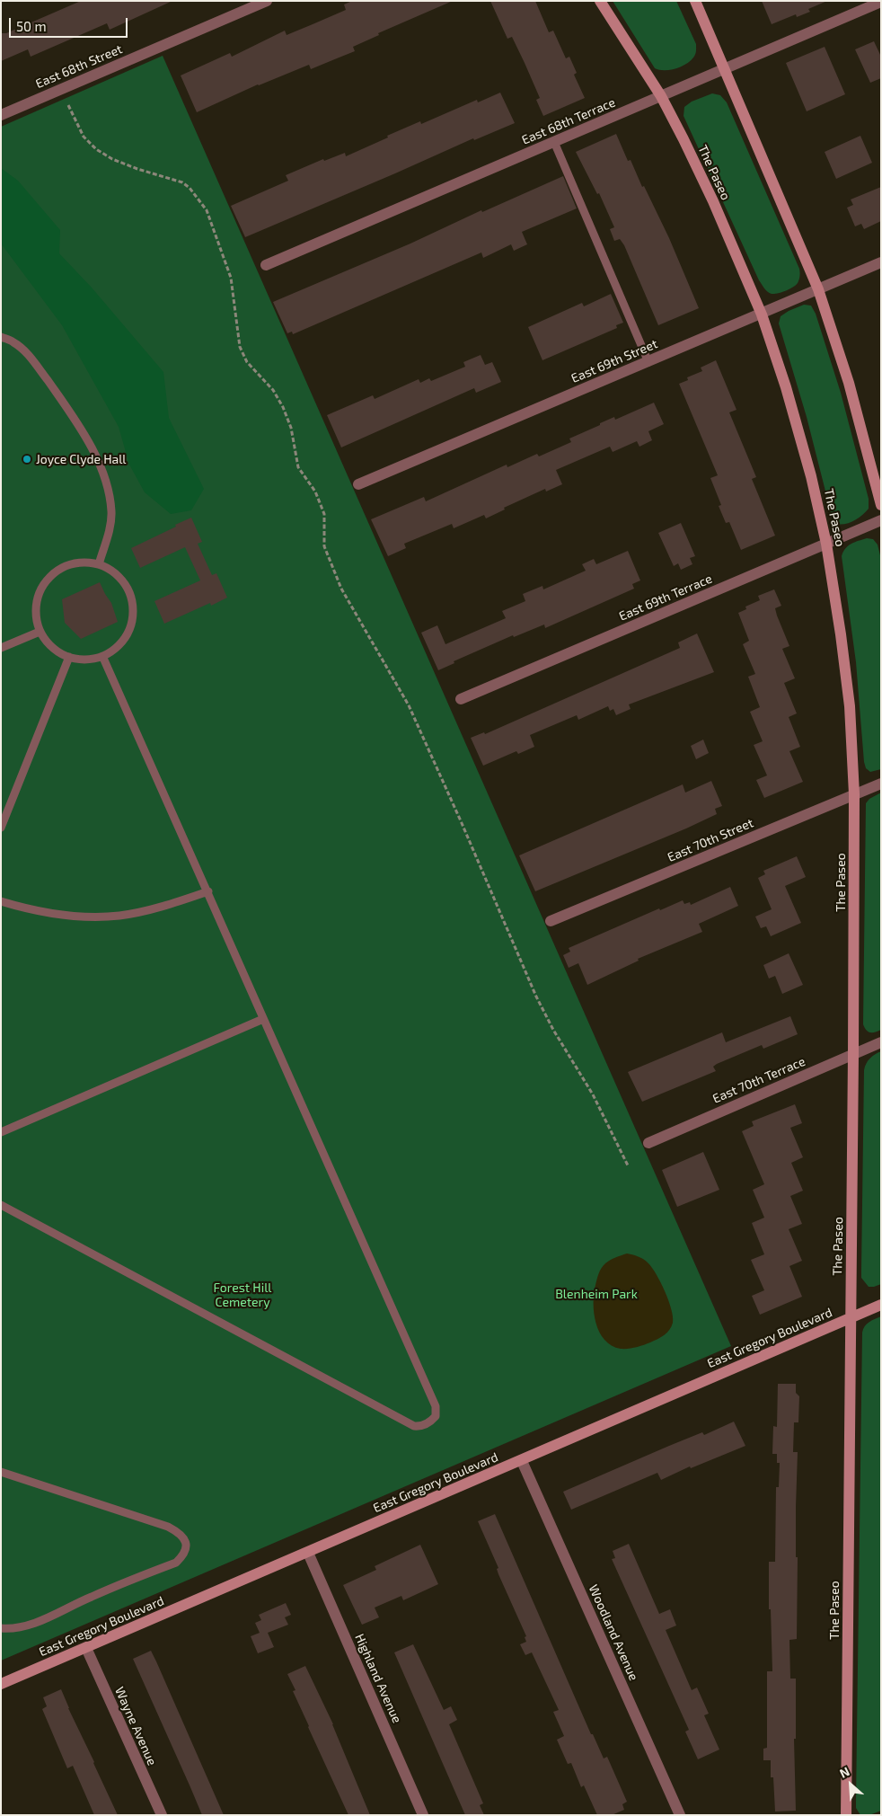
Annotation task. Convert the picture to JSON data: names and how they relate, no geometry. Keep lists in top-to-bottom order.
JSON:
{
  "streets": {
    "main road": ["The Paseo", "East Gregory Boulevard"],
    "street": [
      "East 68th Street",
      "East 68th Terrace",
      "East 69th Street",
      "East 69th Terrace",
      "East 70th Street",
      "East 70th Terrace",
      "Woodland Avenue",
      "Highland Avenue",
      "Wayne Avenue"
    ]
  },
  "crossings": [
    ["East 68th Terrace", "The Paseo"],
    ["The Paseo", "East 69th Street"],
    ["The Paseo", "East 69th Terrace"],
    ["The Paseo", "East 70th Street"],
    ["The Paseo", "East 70th Terrace"],
    ["The Paseo", "East Gregory Boulevard"],
    ["East Gregory Boulevard", "Woodland Avenue"],
    ["East Gregory Boulevard", "Highland Avenue"],
    ["East Gregory Boulevard", "Wayne Avenue"]
  ],
  "parks": ["Forest Hill Cemetery", "Blenheim Park"],
  "places": ["Joyce Clyde Hall"],
  "scale_bar": "50 m",
  "north": "top left"
}
